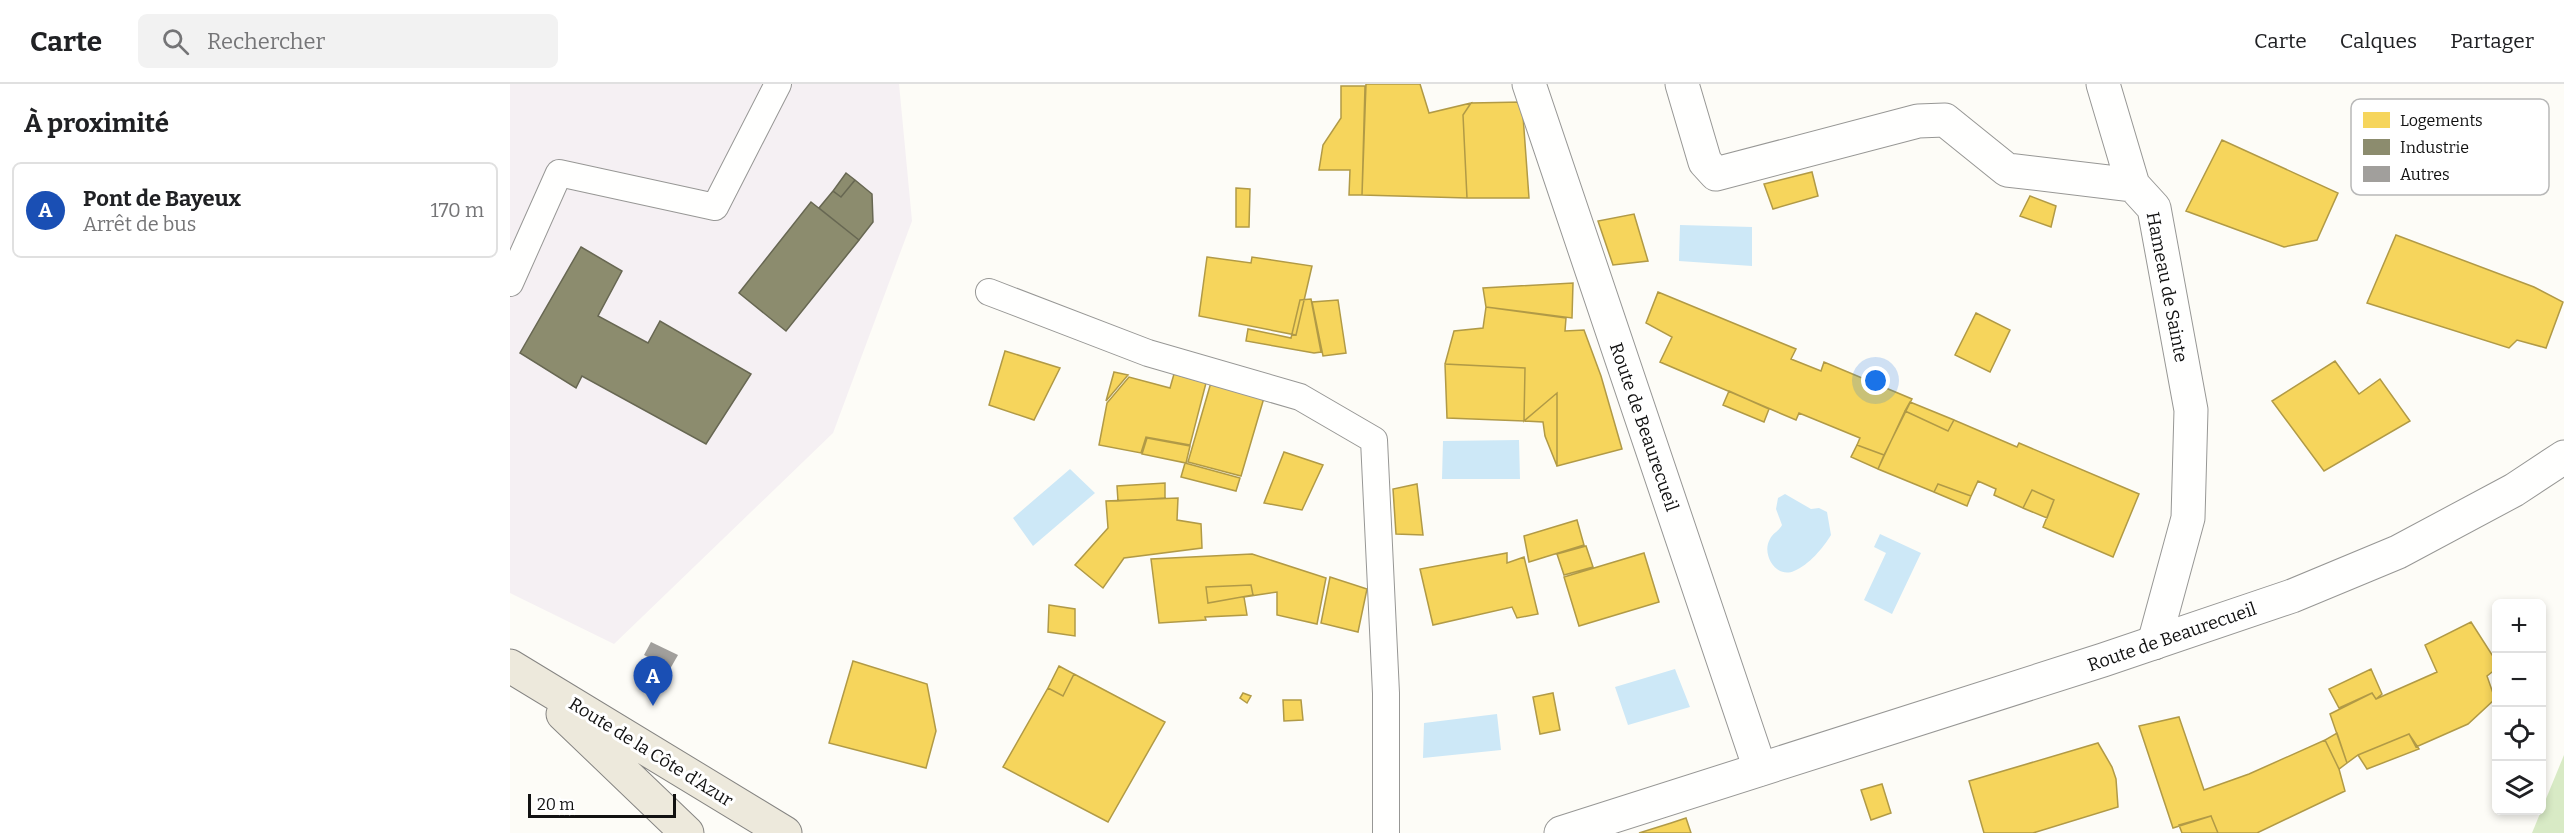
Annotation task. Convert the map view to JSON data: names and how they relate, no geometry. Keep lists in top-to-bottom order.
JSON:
{
  "streets": {
    "main road": ["Route de la Côte d'Azur"],
    "street": ["Hameau de Sainte", "Route de Beaurecueil"]
  },
  "crossings": [
    ["Hameau de Sainte", "Route de Beaurecueil"]
  ],
  "legend": ["Logements", "Industrie", "Autres"],
  "scale_bar": "20 m",
  "page": {
    "header": "Carte",
    "search": "Rechercher",
    "nav": ["Carte", "Calques", "Partager"],
    "heading": "À proximité",
    "list": [
      {
        "mark": "A",
        "name": "Pont de Bayeux",
        "note": "Arrêt de bus",
        "value": "170 m"
      }
    ],
    "map_buttons": ["+", "−"],
    "pins": "A",
    "scale": "20 m"
  }
}
